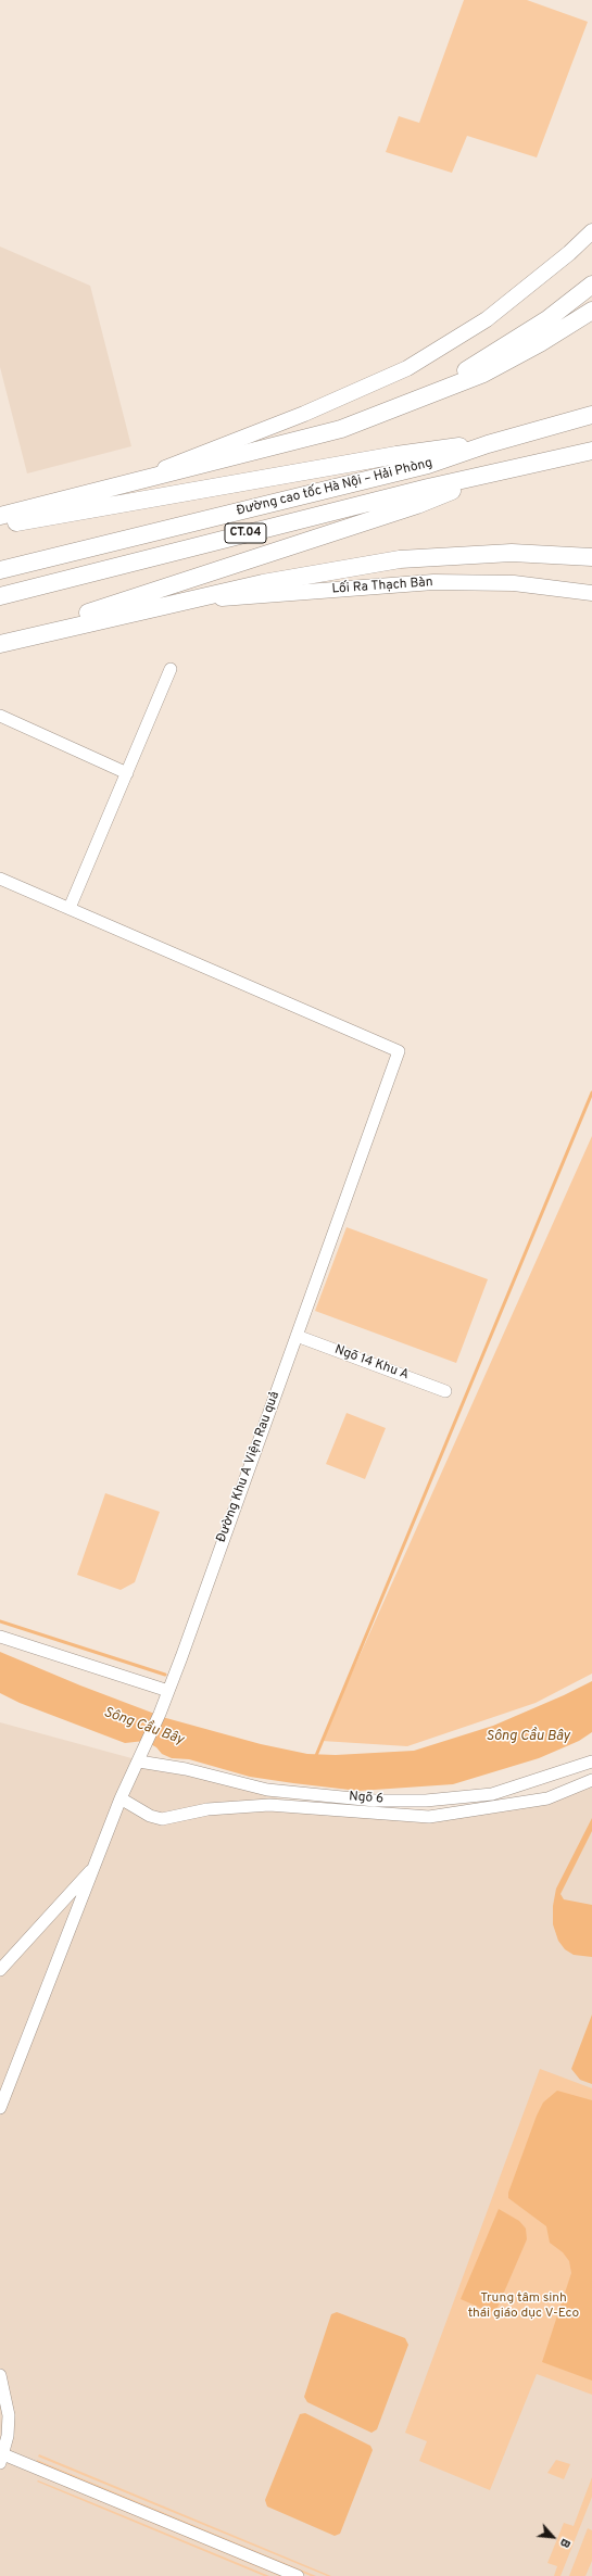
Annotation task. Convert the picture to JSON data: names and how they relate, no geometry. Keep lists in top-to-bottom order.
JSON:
{
  "streets": {
    "highway": ["Đường cao tốc Hà Nội – Hải Phòng", "CT.04"],
    "main road": ["Lối Ra Thạch Bàn"],
    "street": ["Ngõ 14 Khu A", "Đường Khu A Viện Rau quả", "Ngõ 6"]
  },
  "crossings": [
    ["Ngõ 14 Khu A", "Đường Khu A Viện Rau quả"],
    ["Đường Khu A Viện Rau quả", "Ngõ 6"]
  ],
  "water": ["Sông Cầu Bây"],
  "parks": ["Trung tâm sinh thái giáo dục V-Eco"],
  "north": "bottom right"
}
